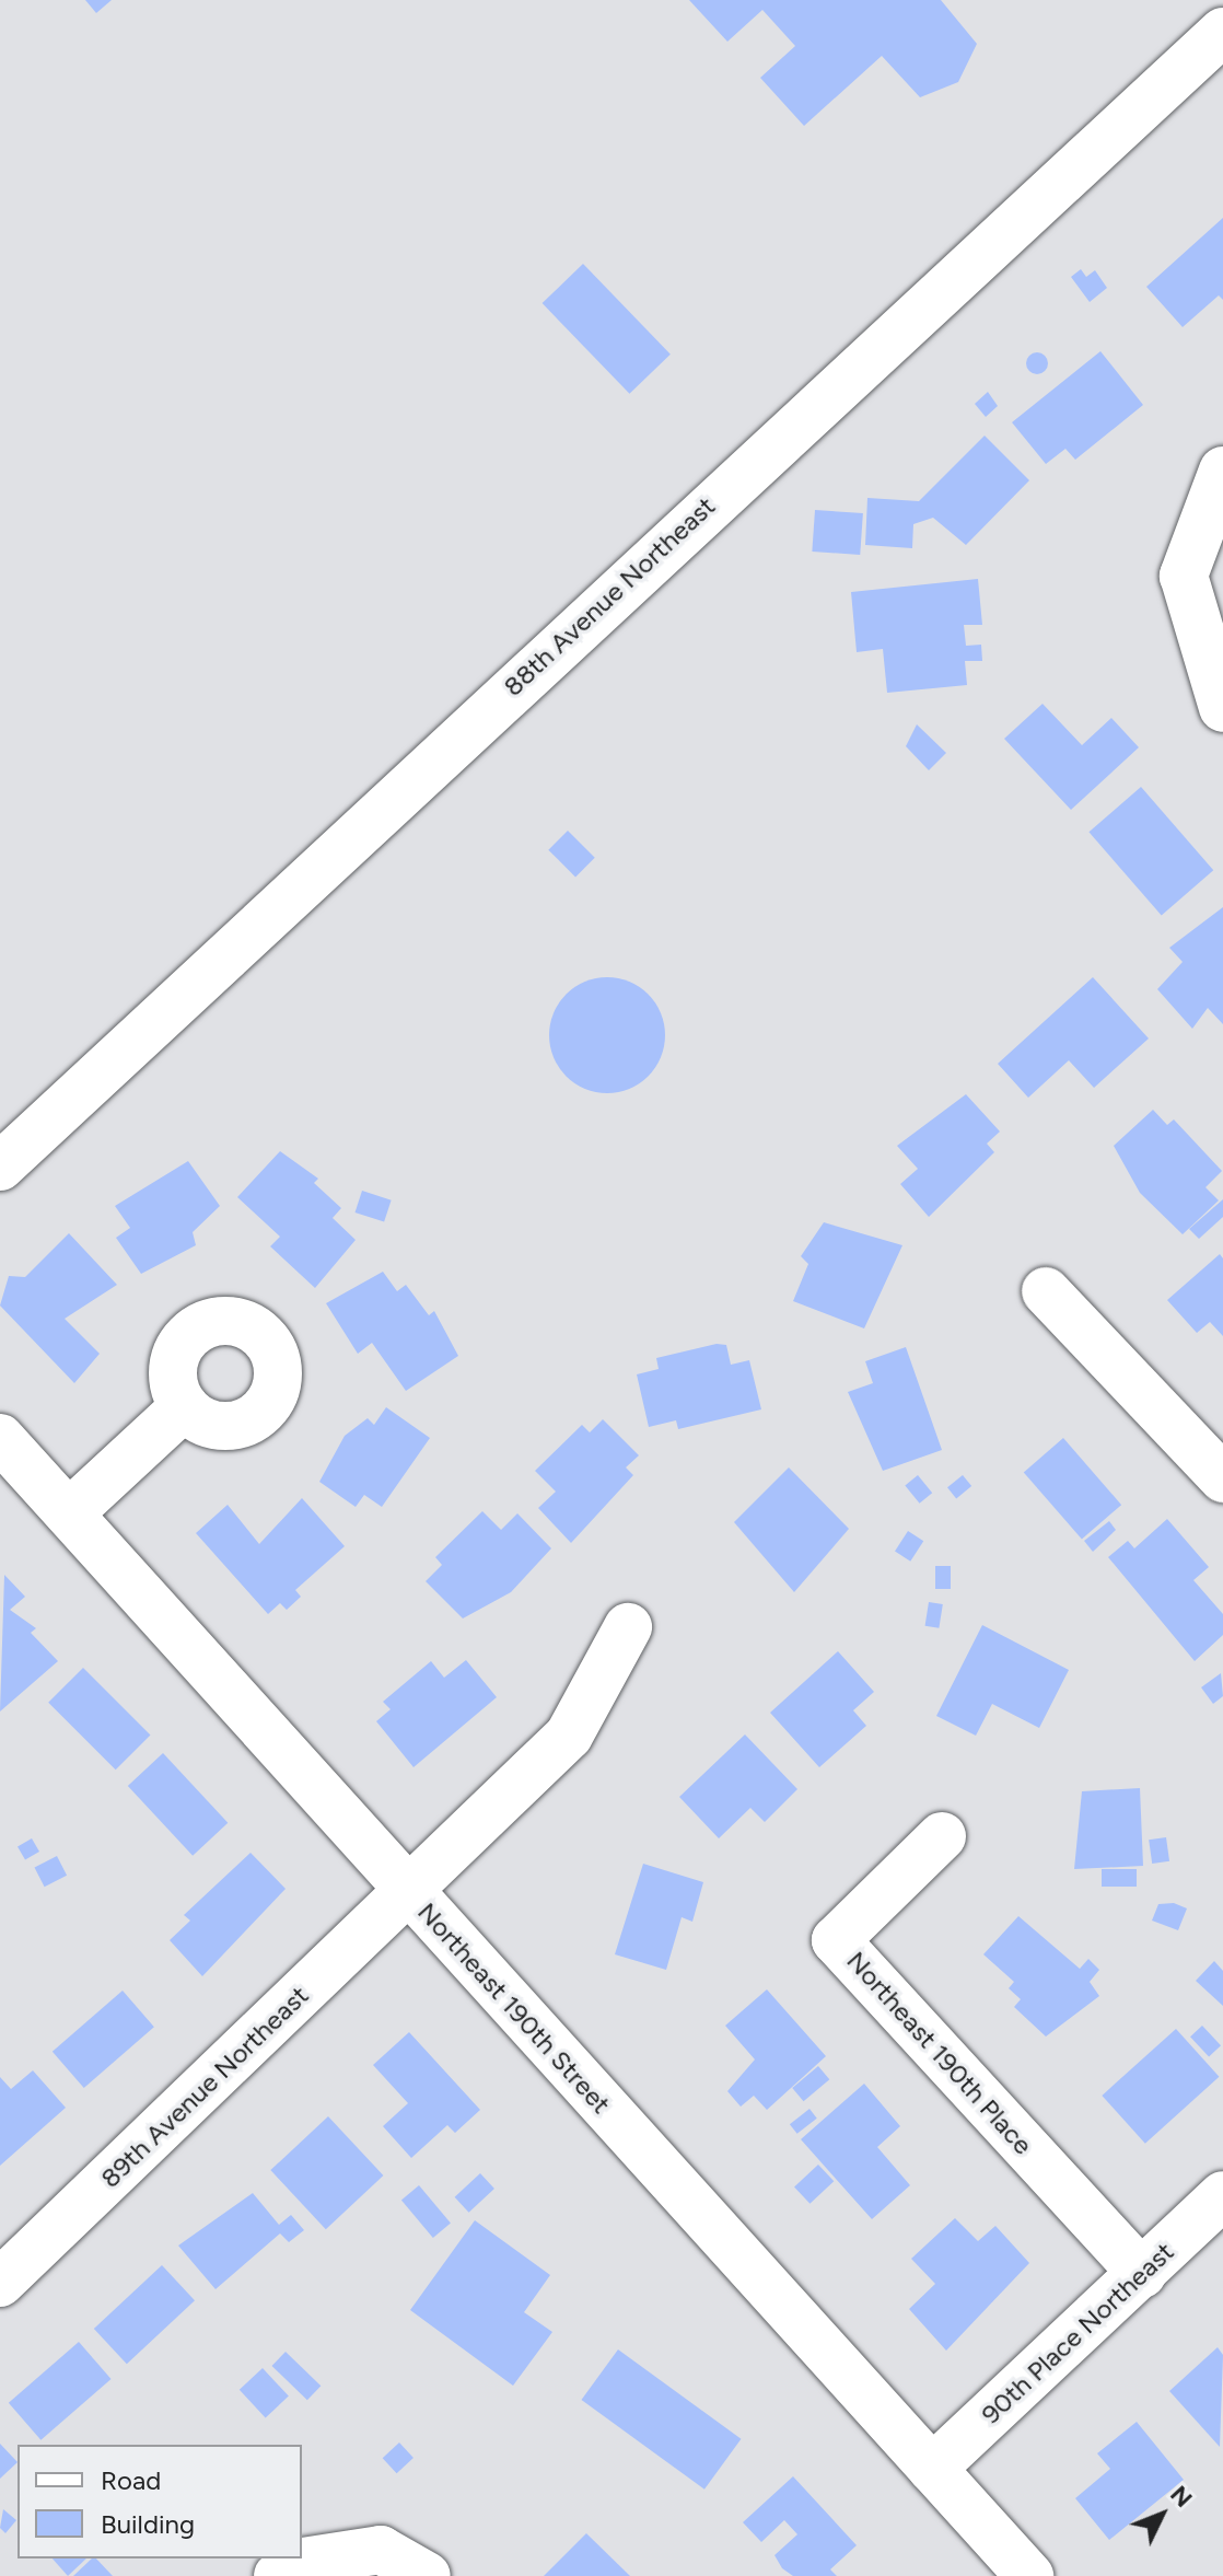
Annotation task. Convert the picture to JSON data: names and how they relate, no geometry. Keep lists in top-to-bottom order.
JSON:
{
  "streets": {
    "street": [
      "88th Avenue Northeast",
      "Northeast 190th Street",
      "Northeast 190th Place",
      "89th Avenue Northeast",
      "90th Place Northeast"
    ]
  },
  "crossings": [
    ["Northeast 190th Street", "89th Avenue Northeast"],
    ["Northeast 190th Street", "90th Place Northeast"],
    ["Northeast 190th Place", "90th Place Northeast"]
  ],
  "legend": ["Road", "Building"],
  "north": "top right"
}
